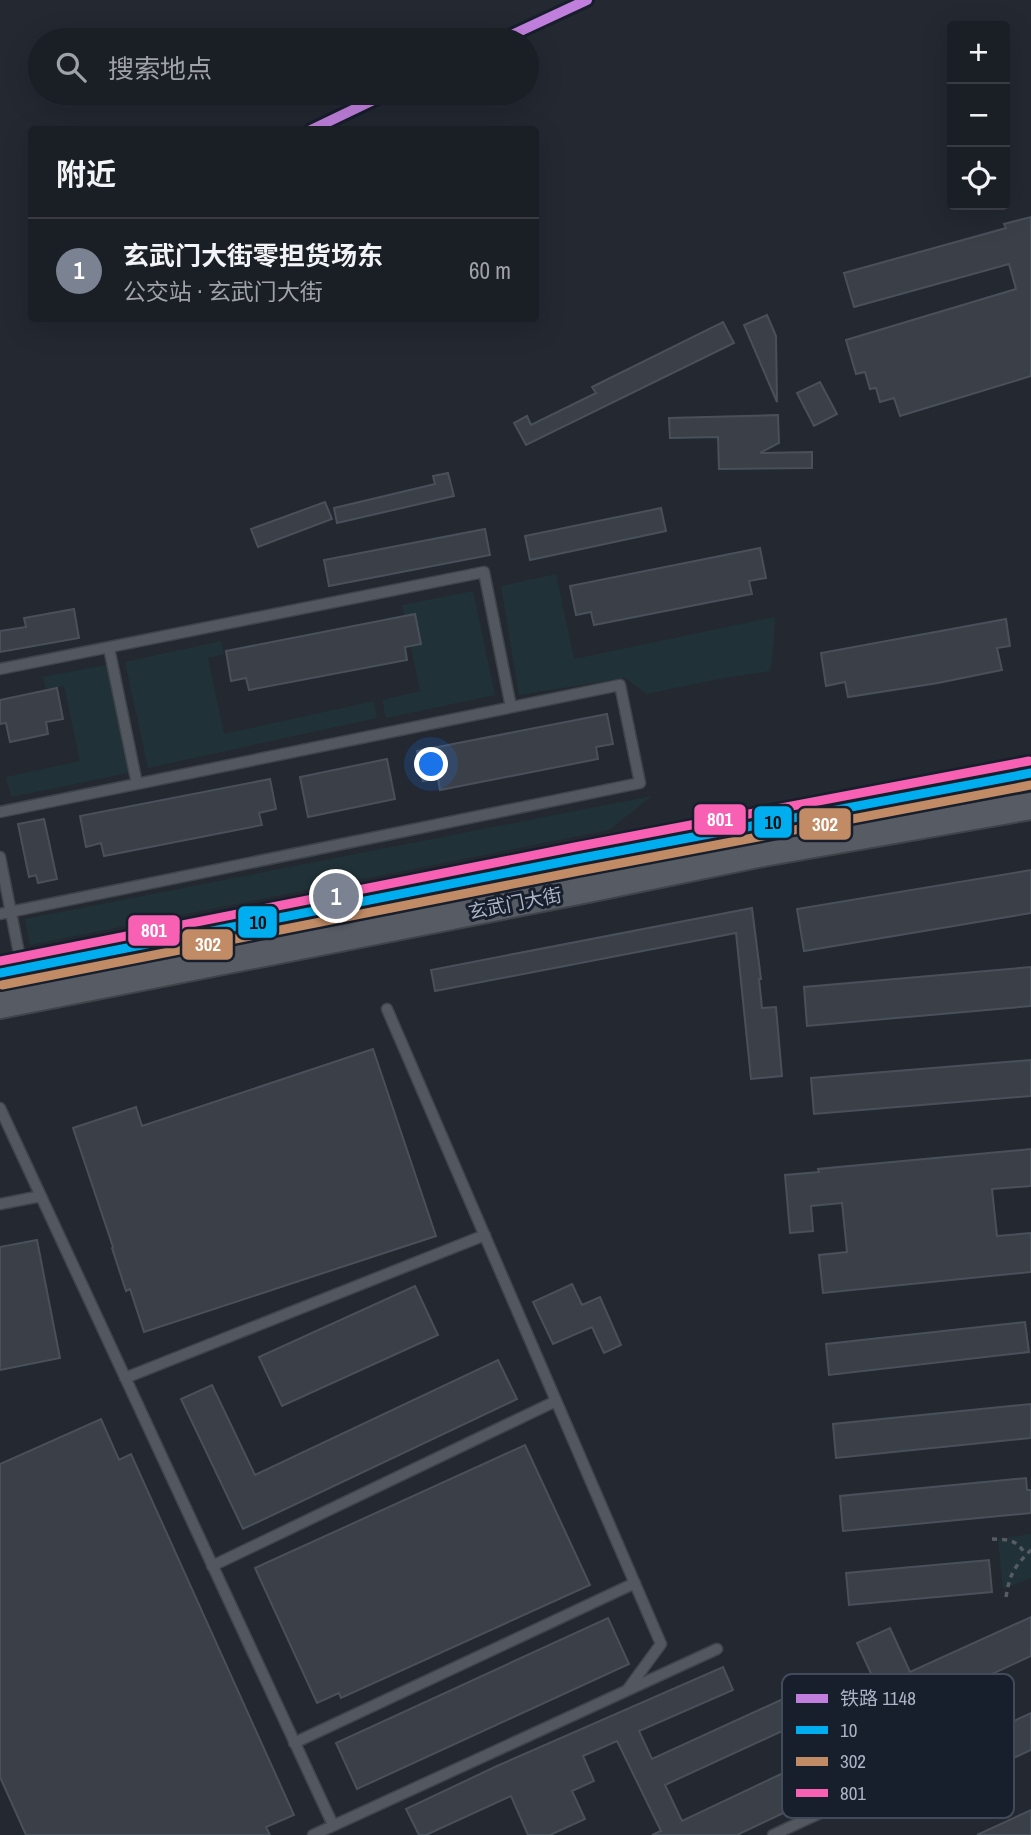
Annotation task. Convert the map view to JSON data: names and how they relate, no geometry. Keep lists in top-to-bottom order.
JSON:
{
  "streets": {
    "main road": ["玄武门大街"]
  },
  "lines": [
    "rail line 1148",
    "transit line 801",
    "transit line 10",
    "transit line 302"
  ],
  "legend": [
    "铁路 1148",
    "10",
    "302",
    "801"
  ],
  "page": {
    "map_buttons": ["+", "−"],
    "search": "搜索地点",
    "heading": "附近",
    "list": [
      {
        "mark": "1",
        "name": "玄武门大街零担货场东",
        "note": "公交站 · 玄武门大街",
        "value": "60 m"
      }
    ],
    "pins": "1"
  }
}
